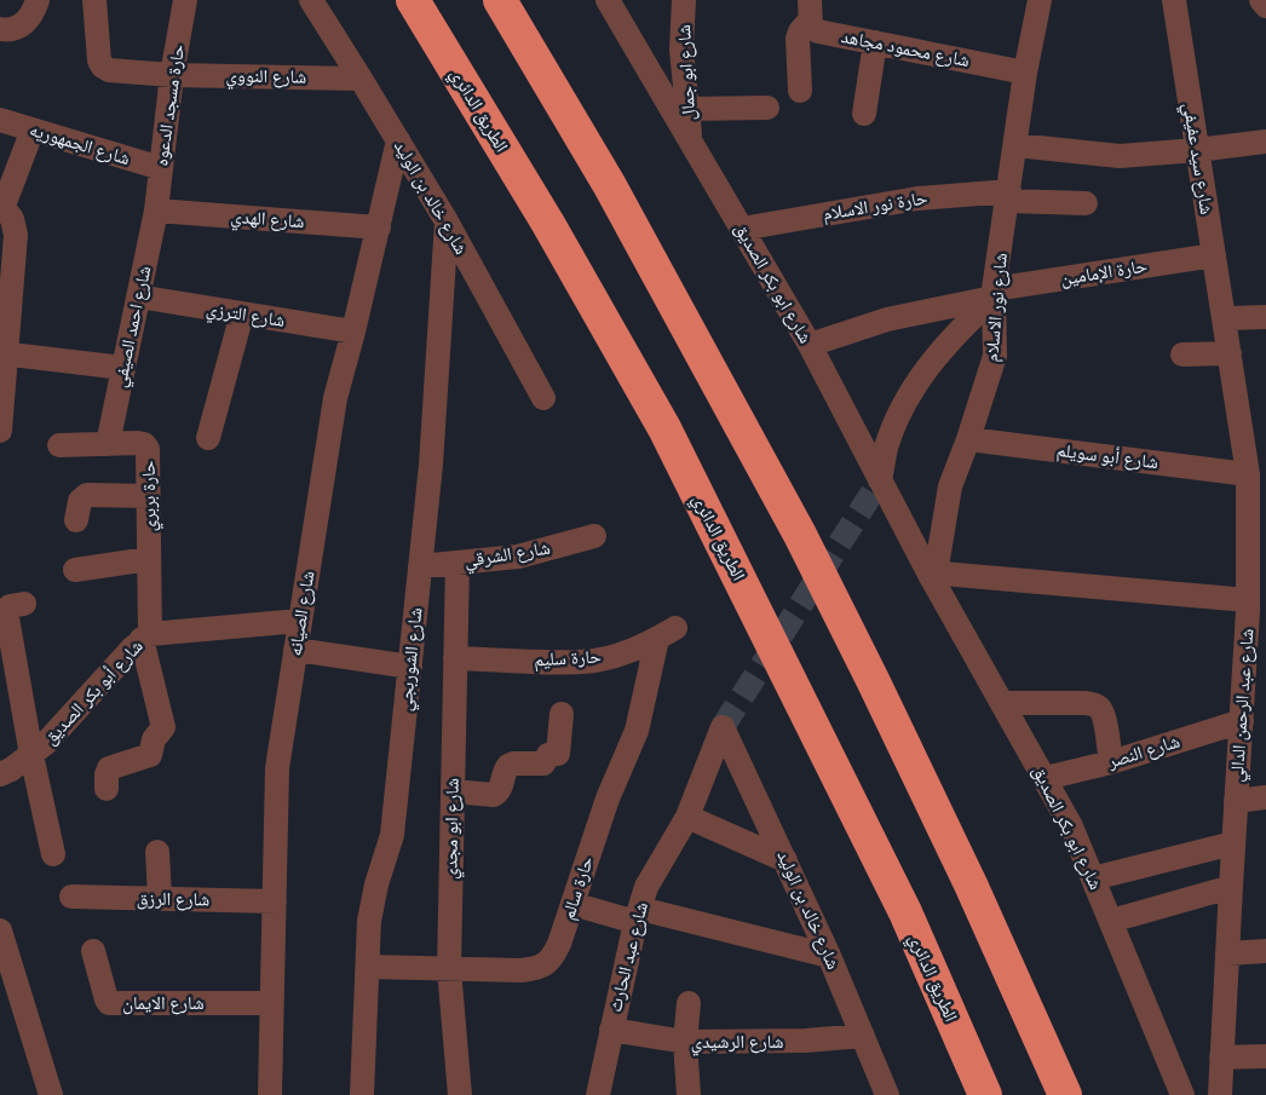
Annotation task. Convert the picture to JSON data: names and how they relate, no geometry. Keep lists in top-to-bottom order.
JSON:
{
  "streets": {
    "highway": ["الطريق الدائري"],
    "street": [
      "شارع محمود مجاهد",
      "شارع ابو جمال",
      "شارع النووي",
      "حارة مسجد الدعوه",
      "شارع الجمهوريه",
      "شارع سيد عفيفي",
      "شارع خالد بن الوليد",
      "حارة نور الاسلام",
      "شارع الهدي",
      "حارة الإمامين",
      "شارع ابو بكر الصديق",
      "شارع نور الاسلام",
      "شارع الترزي",
      "شارع احمد الصيفي",
      "شارع أبو سويلم",
      "حارة بربري",
      "شارع الشرقي",
      "شارع الصيانه",
      "حارة سليم",
      "شارع الشوربجي",
      "شارع أبو بكر الصديق",
      "شارع عبد الرحمن الدالي",
      "شارع النصر",
      "شارع ابو مجدي",
      "حارة سالم",
      "شارع الرزق",
      "شارع عبد الحارث",
      "شارع الايمان",
      "شارع الرشيدي"
    ]
  },
  "crossings": [
    ["شارع محمود مجاهد", "شارع نور الاسلام"],
    ["شارع ابو جمال", "شارع ابو بكر الصديق"],
    ["شارع النووي", "حارة مسجد الدعوه"],
    ["شارع النووي", "شارع خالد بن الوليد"],
    ["حارة مسجد الدعوه", "شارع الجمهوريه"],
    ["حارة مسجد الدعوه", "شارع الهدي"],
    ["حارة مسجد الدعوه", "شارع احمد الصيفي"],
    ["شارع سيد عفيفي", "حارة الإمامين"],
    ["شارع سيد عفيفي", "شارع عبد الرحمن الدالي"],
    ["شارع خالد بن الوليد", "شارع الصيانه"],
    ["شارع خالد بن الوليد", "شارع الشوربجي"],
    ["شارع خالد بن الوليد", "شارع عبد الحارث"],
    ["شارع خالد بن الوليد", "شارع الرشيدي"],
    ["حارة نور الاسلام", "شارع ابو بكر الصديق"],
    ["حارة نور الاسلام", "شارع نور الاسلام"],
    ["شارع الهدي", "شارع احمد الصيفي"],
    ["شارع الهدي", "شارع الصيانه"],
    ["حارة الإمامين", "شارع ابو بكر الصديق"],
    ["حارة الإمامين", "شارع نور الاسلام"],
    ["شارع ابو بكر الصديق", "شارع نور الاسلام"],
    ["شارع ابو بكر الصديق", "شارع النصر"],
    ["شارع نور الاسلام", "شارع أبو سويلم"],
    ["شارع الترزي", "شارع احمد الصيفي"],
    ["شارع الترزي", "شارع الصيانه"],
    ["شارع احمد الصيفي", "حارة بربري"],
    ["شارع أبو سويلم", "شارع عبد الرحمن الدالي"],
    ["حارة بربري", "شارع أبو بكر الصديق"],
    ["شارع الشرقي", "شارع الشوربجي"],
    ["شارع الشرقي", "شارع ابو مجدي"],
    ["شارع الصيانه", "شارع أبو بكر الصديق"],
    ["شارع الصيانه", "شارع الرزق"],
    ["شارع الصيانه", "شارع الايمان"],
    ["حارة سليم", "شارع ابو مجدي"],
    ["حارة سليم", "حارة سالم"],
    ["شارع الشوربجي", "حارة سالم"],
    ["شارع عبد الرحمن الدالي", "شارع النصر"],
    ["شارع ابو مجدي", "حارة سالم"],
    ["شارع عبد الحارث", "شارع الرشيدي"]
  ]
}
